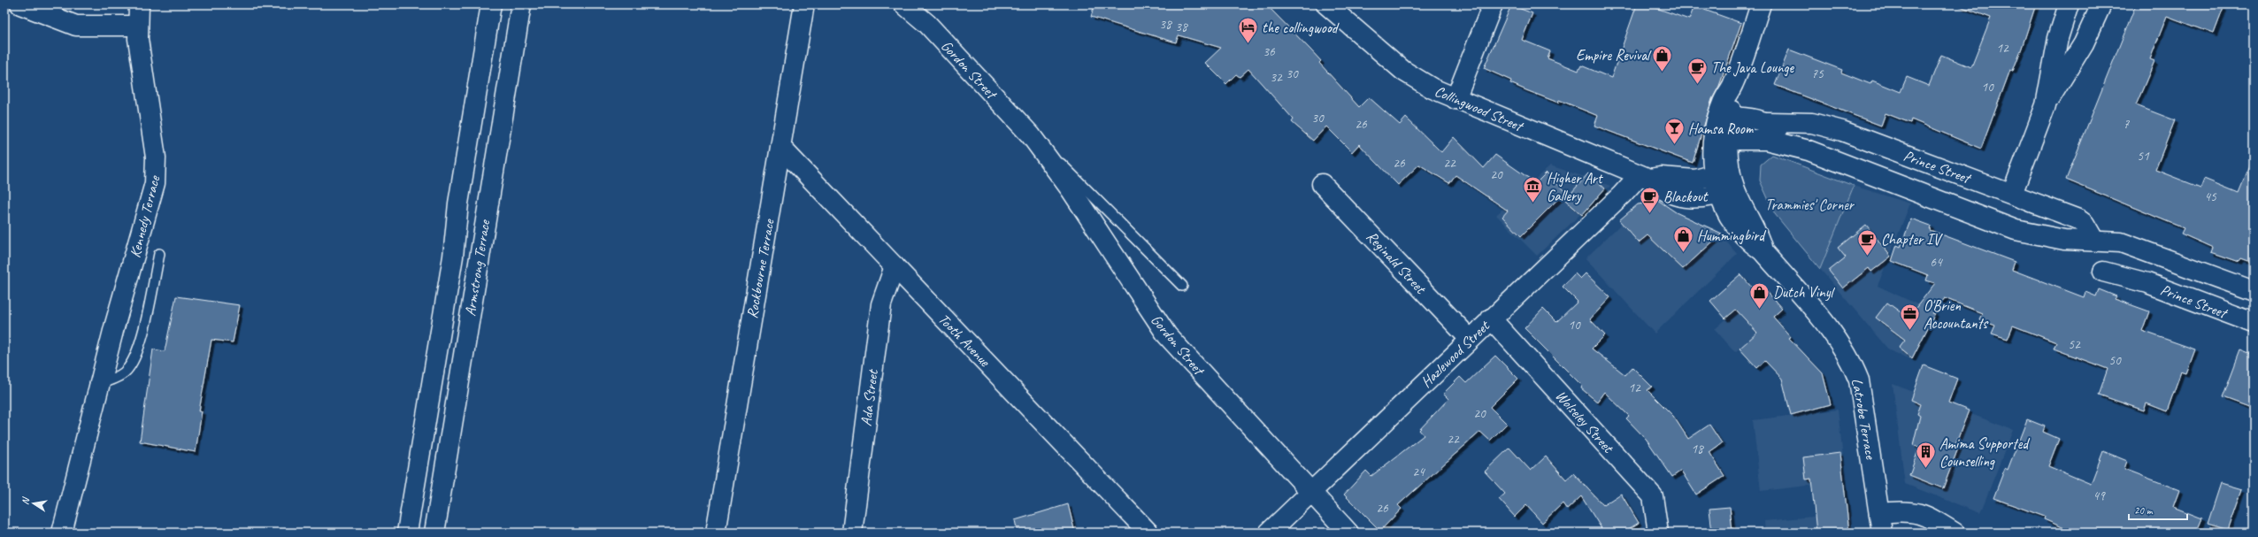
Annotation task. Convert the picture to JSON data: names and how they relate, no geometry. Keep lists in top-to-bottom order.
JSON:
{
  "streets": {
    "street": [
      "Gordon Street",
      "Collingwood Street",
      "Prince Street",
      "Kennedy Terrace",
      "Reginald Street",
      "Armstrong Terrace",
      "Rockbourne Terrace",
      "Tooth Avenue",
      "Hazlewood Street",
      "Ada Street",
      "Latrobe Terrace",
      "Wolseley Street"
    ]
  },
  "crossings": [
    ["Gordon Street", "Hazlewood Street"],
    ["Collingwood Street", "Hazlewood Street"],
    ["Collingwood Street", "Latrobe Terrace"],
    ["Prince Street", "Latrobe Terrace"],
    ["Reginald Street", "Hazlewood Street"],
    ["Rockbourne Terrace", "Tooth Avenue"],
    ["Tooth Avenue", "Ada Street"],
    ["Hazlewood Street", "Wolseley Street"]
  ],
  "parks": ["Trammies' Corner"],
  "places": {
    "hotel": ["the collingwood"],
    "shop": ["Empire Revival", "Hummingbird", "Dutch Vinyl"],
    "cafe": ["The Java Lounge", "Blackout", "Chapter IV"],
    "bar": ["Hamsa Room"],
    "museum": ["Higher Art Gallery"],
    "office": ["O'Brien Accountants"],
    "building": ["Amima Supported Counselling"]
  },
  "house_numbers": [
    "38",
    "38",
    "12",
    "36",
    "30",
    "75",
    "32",
    "10",
    "30",
    "26",
    "7",
    "51",
    "26",
    "22",
    "20",
    "45",
    "64",
    "10",
    "52",
    "50",
    "12",
    "20",
    "22",
    "18",
    "24",
    "49",
    "26"
  ],
  "scale_bar": "20 m",
  "north": "left"
}
